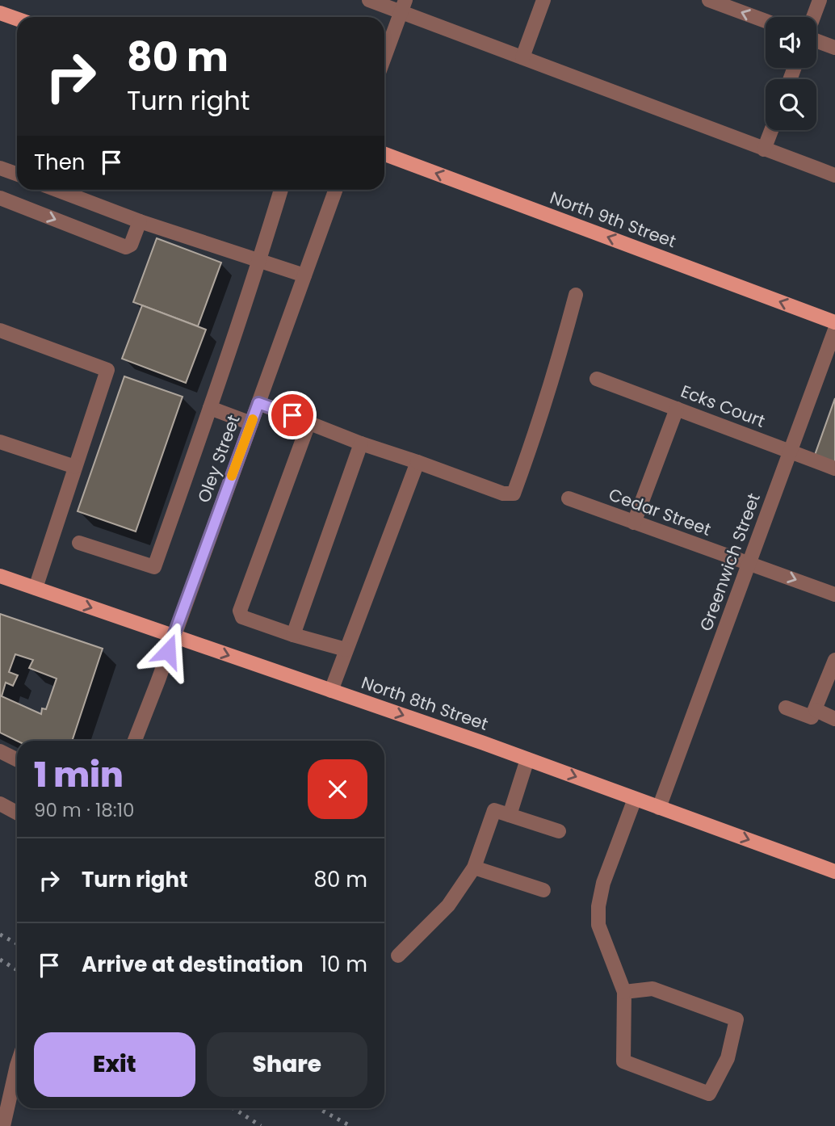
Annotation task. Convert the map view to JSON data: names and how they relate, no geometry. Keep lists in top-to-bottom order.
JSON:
{
  "streets": {
    "main road": ["North 9th Street", "North 8th Street"],
    "street": [
      "Ecks Court",
      "Oley Street",
      "Cedar Street",
      "Greenwich Street"
    ]
  },
  "crossings": [
    ["Ecks Court", "Greenwich Street"],
    ["Oley Street", "North 8th Street"],
    ["Cedar Street", "Greenwich Street"],
    ["Greenwich Street", "North 8th Street"]
  ],
  "one_way": ["North 9th Street", "North 8th Street"],
  "page": {
    "turn": ["80 m", "Turn right"],
    "then": "Then",
    "heading": ["1 min", "90 m · 18:10"],
    "list": [
      {
        "name": "Turn right",
        "value": "80 m"
      },
      {
        "name": "Arrive at destination",
        "value": "10 m"
      }
    ],
    "buttons": ["Exit", "Share"]
  }
}
